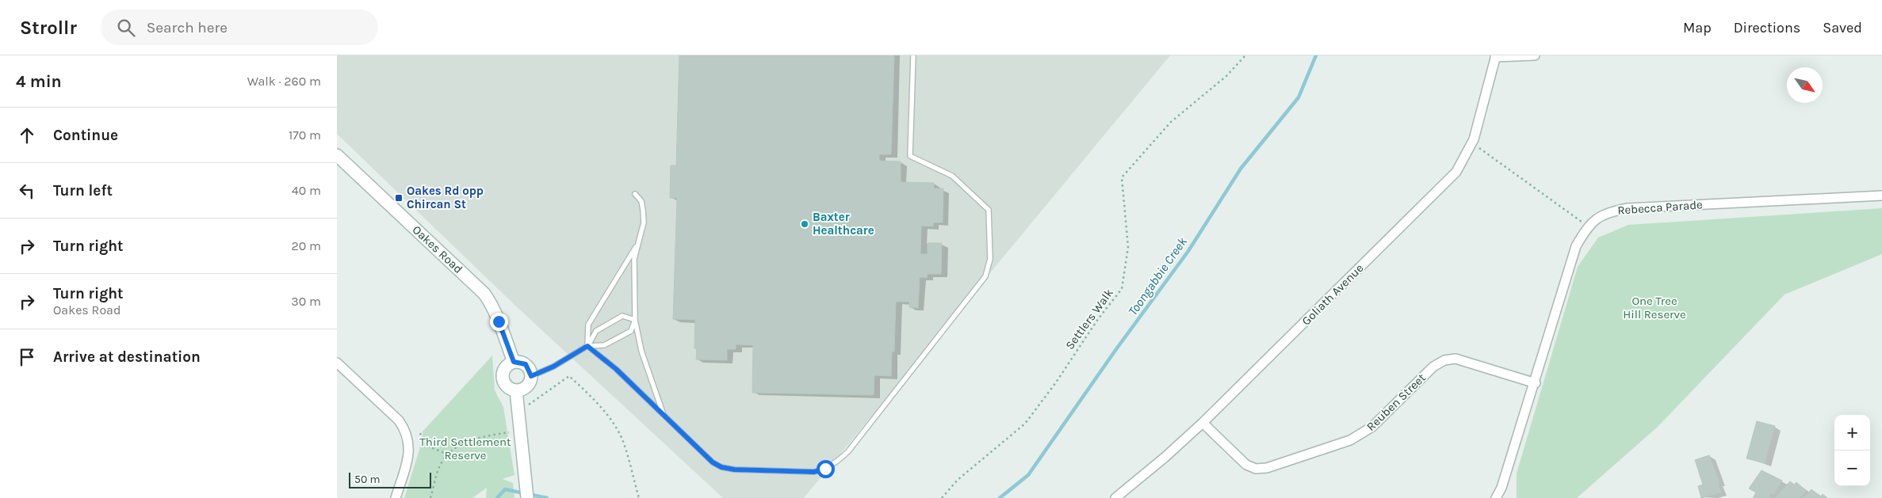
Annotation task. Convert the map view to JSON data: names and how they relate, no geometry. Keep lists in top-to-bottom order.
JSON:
{
  "streets": {
    "street": [
      "Rebecca Parade",
      "Oakes Road",
      "Goliath Avenue",
      "Reuben Street"
    ],
    "path": ["Settlers Walk"]
  },
  "crossings": [
    ["Rebecca Parade", "Reuben Street"],
    ["Goliath Avenue", "Reuben Street"]
  ],
  "water": ["Toongabbie Creek"],
  "parks": ["One Tree Hill Reserve", "Third Settlement Reserve"],
  "places": {
    "transit": ["Oakes Rd opp Chircan St"],
    "other": ["Baxter Healthcare"]
  },
  "scale_bar": "50 m",
  "north": "bottom right",
  "page": {
    "header": "Strollr",
    "search": "Search here",
    "nav": ["Map", "Directions", "Saved"],
    "heading": ["4 min", "Walk · 260 m"],
    "list": [
      ["Continue", "170 m"],
      ["Turn left", "40 m"],
      ["Turn right", "20 m"],
      ["Turn right", "Oakes Road", "30 m"],
      "Arrive at destination"
    ],
    "map_buttons": ["+", "−"],
    "scale": "50 m"
  }
}
